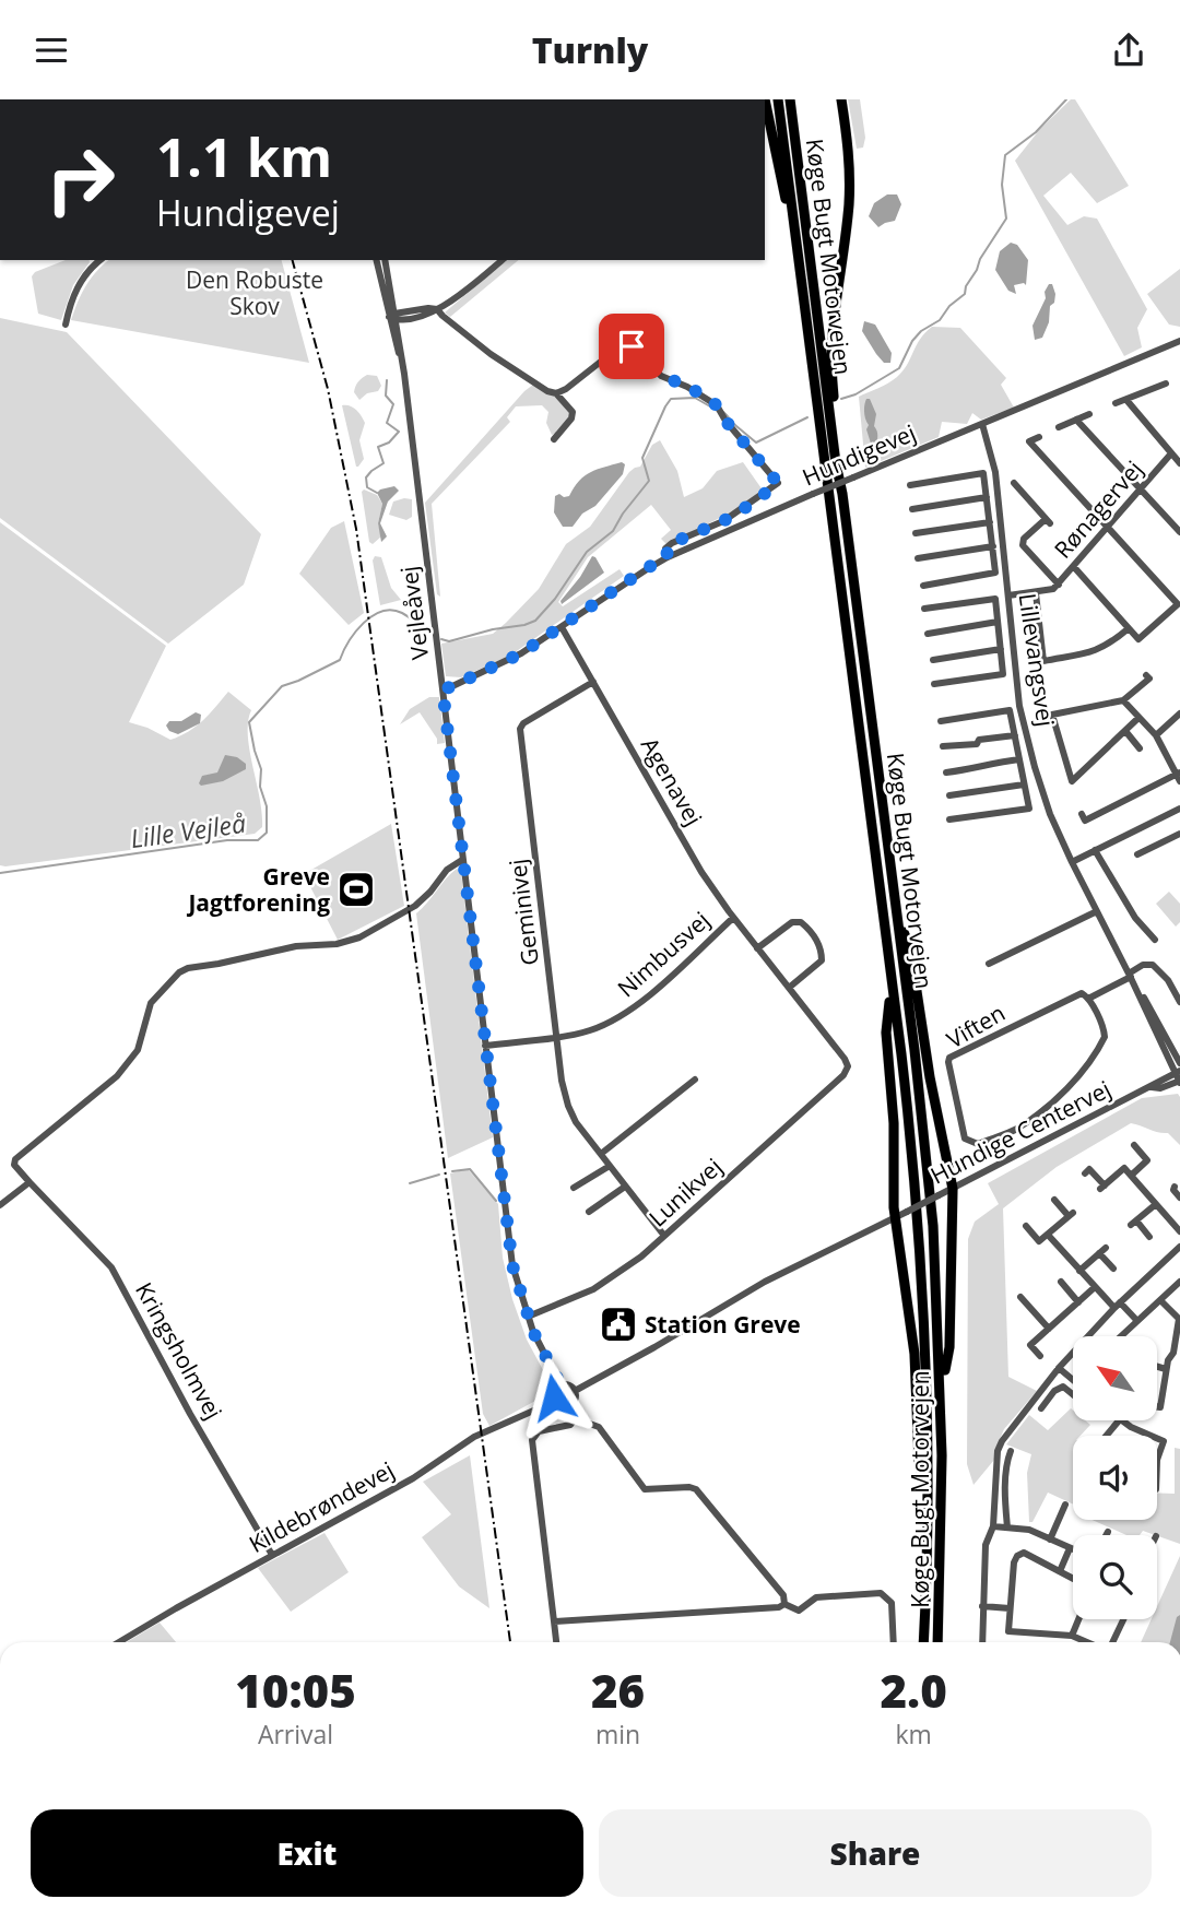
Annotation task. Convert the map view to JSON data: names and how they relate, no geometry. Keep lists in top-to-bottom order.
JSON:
{
  "streets": {
    "highway": ["Køge Bugt Motorvejen"],
    "street": [
      "Hundigevej",
      "Rønagervej",
      "Vejleåvej",
      "Lillevangsvej",
      "Agenavej",
      "Geminivej",
      "Nimbusvej",
      "Viften",
      "Hundige Centervej",
      "Lunikvej",
      "Kringsholmvej",
      "Kildebrøndevej"
    ]
  },
  "crossings": [
    ["Hundigevej", "Vejleåvej"],
    ["Hundigevej", "Lillevangsvej"],
    ["Hundigevej", "Agenavej"],
    ["Rønagervej", "Lillevangsvej"],
    ["Vejleåvej", "Nimbusvej"],
    ["Vejleåvej", "Lunikvej"],
    ["Vejleåvej", "Kildebrøndevej"],
    ["Lillevangsvej", "Viften"],
    ["Lillevangsvej", "Hundige Centervej"],
    ["Agenavej", "Geminivej"],
    ["Agenavej", "Nimbusvej"],
    ["Agenavej", "Lunikvej"],
    ["Geminivej", "Nimbusvej"],
    ["Geminivej", "Lunikvej"],
    ["Kringsholmvej", "Kildebrøndevej"]
  ],
  "water": ["Lille Vejleå"],
  "parks": ["Den Robuste Skov"],
  "places": {
    "sports": ["Greve Jagtforening"],
    "public building": ["Station Greve"]
  },
  "north": "top left",
  "page": {
    "header": "Turnly",
    "turn": ["1.1 km", "Hundigevej"],
    "eta": [
      "10:05",
      "Arrival",
      "26",
      "min",
      "2.0",
      "km"
    ],
    "buttons": ["Exit", "Share"]
  }
}
